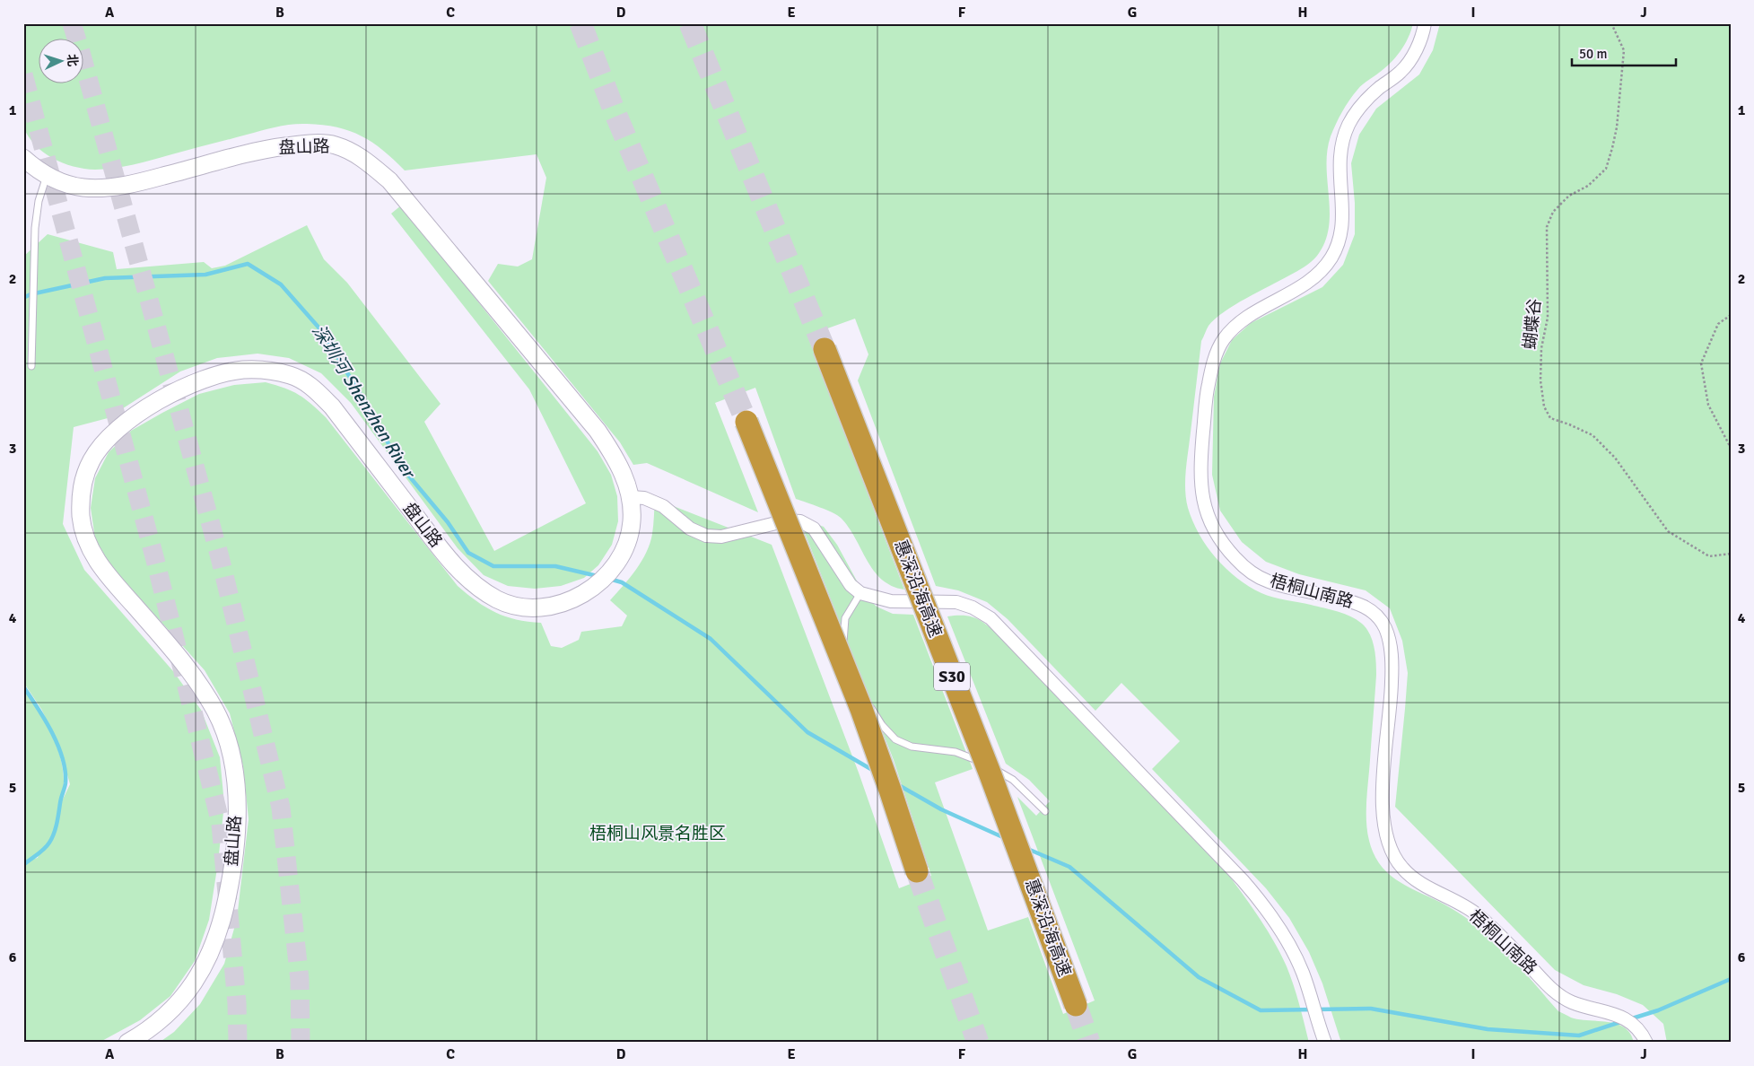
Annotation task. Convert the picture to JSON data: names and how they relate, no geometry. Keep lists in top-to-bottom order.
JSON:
{
  "streets": {
    "highway": ["惠深沿海高速", "S30"],
    "main road": ["盘山路"],
    "street": ["梧桐山南路"],
    "path": ["蝴蝶谷"]
  },
  "water": ["深圳河 Shenzhen River"],
  "parks": ["梧桐山风景名胜区"],
  "scale_bar": "50 m",
  "north": "right",
  "grid": {
    "columns": [
      "A",
      "B",
      "C",
      "D",
      "E",
      "F",
      "G",
      "H",
      "I",
      "J"
    ],
    "rows": [
      "1",
      "2",
      "3",
      "4",
      "5",
      "6"
    ]
  }
}
